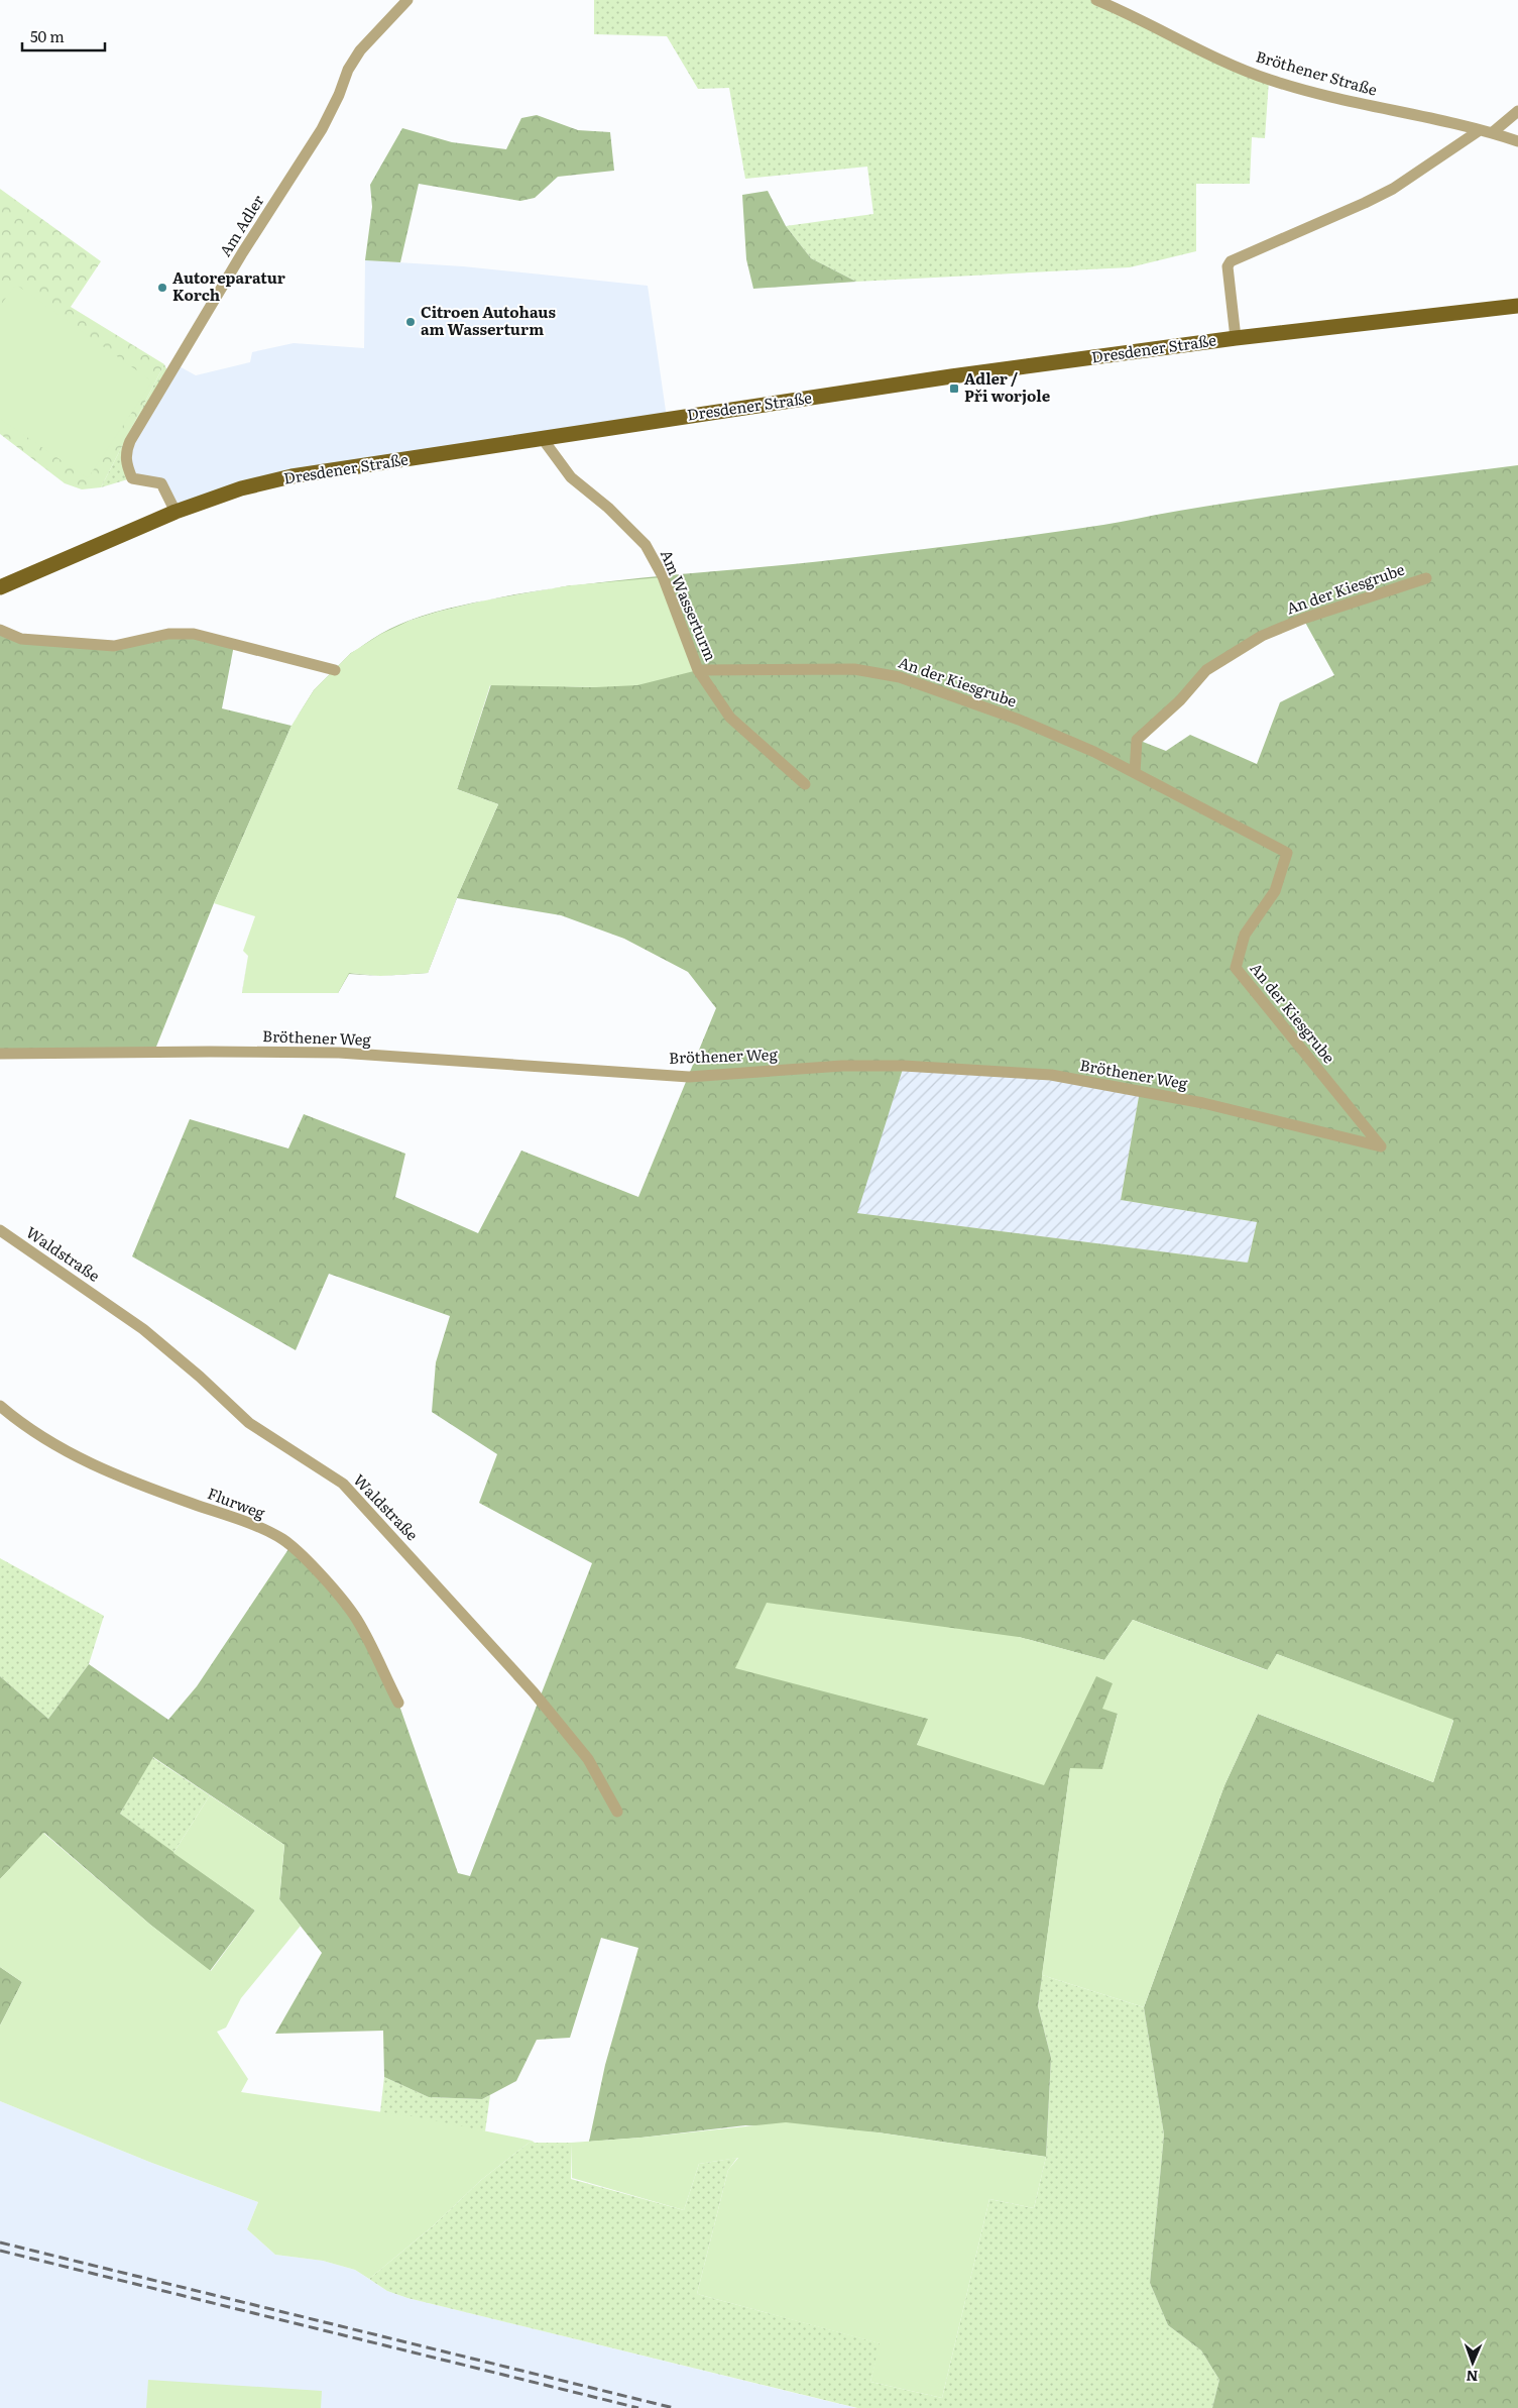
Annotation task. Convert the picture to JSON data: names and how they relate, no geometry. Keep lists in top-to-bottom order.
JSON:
{
  "streets": {
    "main road": ["Dresdener Straße"],
    "street": [
      "Bröthener Straße",
      "Am Adler",
      "An der Kiesgrube",
      "Am Wasserturm",
      "Bröthener Weg",
      "Waldstraße",
      "Flurweg"
    ]
  },
  "crossings": [
    ["Am Adler", "Dresdener Straße"],
    ["Dresdener Straße", "Am Wasserturm"],
    ["An der Kiesgrube", "Am Wasserturm"],
    ["An der Kiesgrube", "Bröthener Weg"]
  ],
  "places": {
    "other": ["Autoreparatur Korch", "Citroen Autohaus am Wasserturm"],
    "transit": ["Adler / Při worjole"]
  },
  "scale_bar": "50 m",
  "north": "bottom"
}
